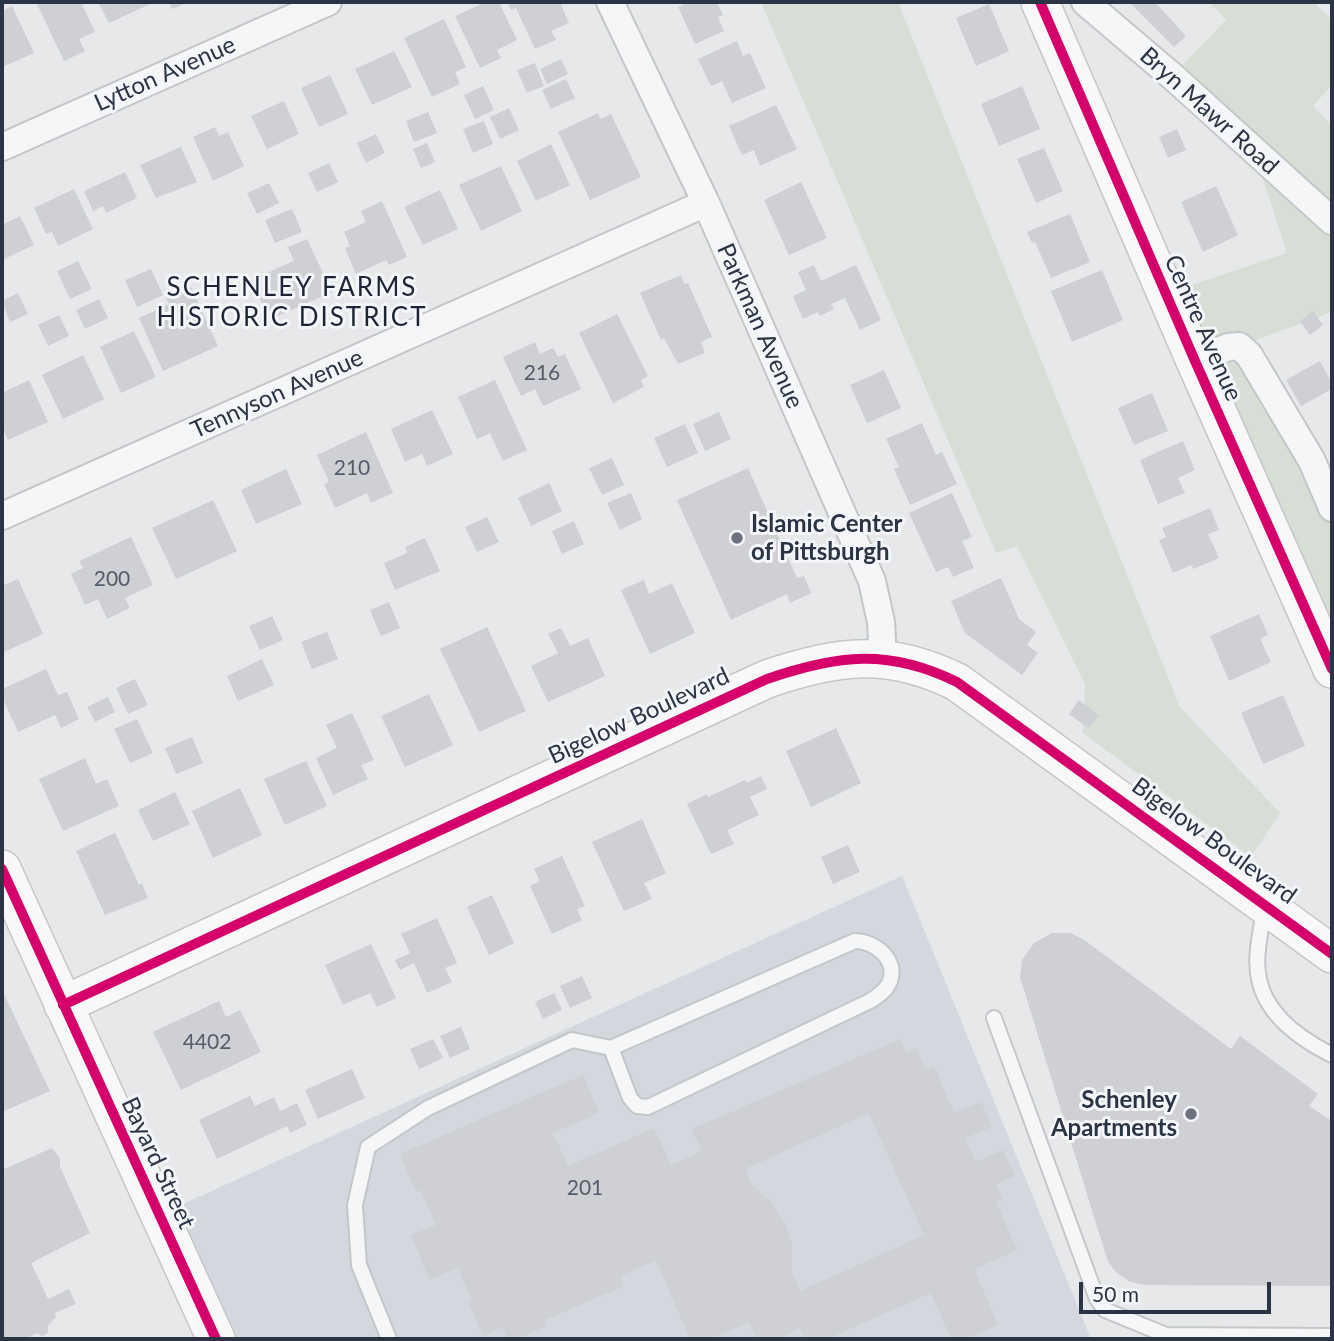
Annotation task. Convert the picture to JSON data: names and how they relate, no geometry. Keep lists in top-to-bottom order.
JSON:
{
  "streets": {
    "main road": ["Centre Avenue", "Bigelow Boulevard", "Bayard Street"],
    "street": [
      "Lytton Avenue",
      "Bryn Mawr Road",
      "Parkman Avenue",
      "Tennyson Avenue"
    ]
  },
  "crossings": [
    ["Parkman Avenue", "Tennyson Avenue"],
    ["Parkman Avenue", "Bigelow Boulevard"],
    ["Bigelow Boulevard", "Bayard Street"]
  ],
  "districts": ["SCHENLEY FARMS HISTORIC DISTRICT"],
  "places": ["Islamic Center of Pittsburgh", "Schenley Apartments"],
  "house_numbers": [
    "216",
    "210",
    "200",
    "4402",
    "201"
  ],
  "scale_bar": "50 m"
}
